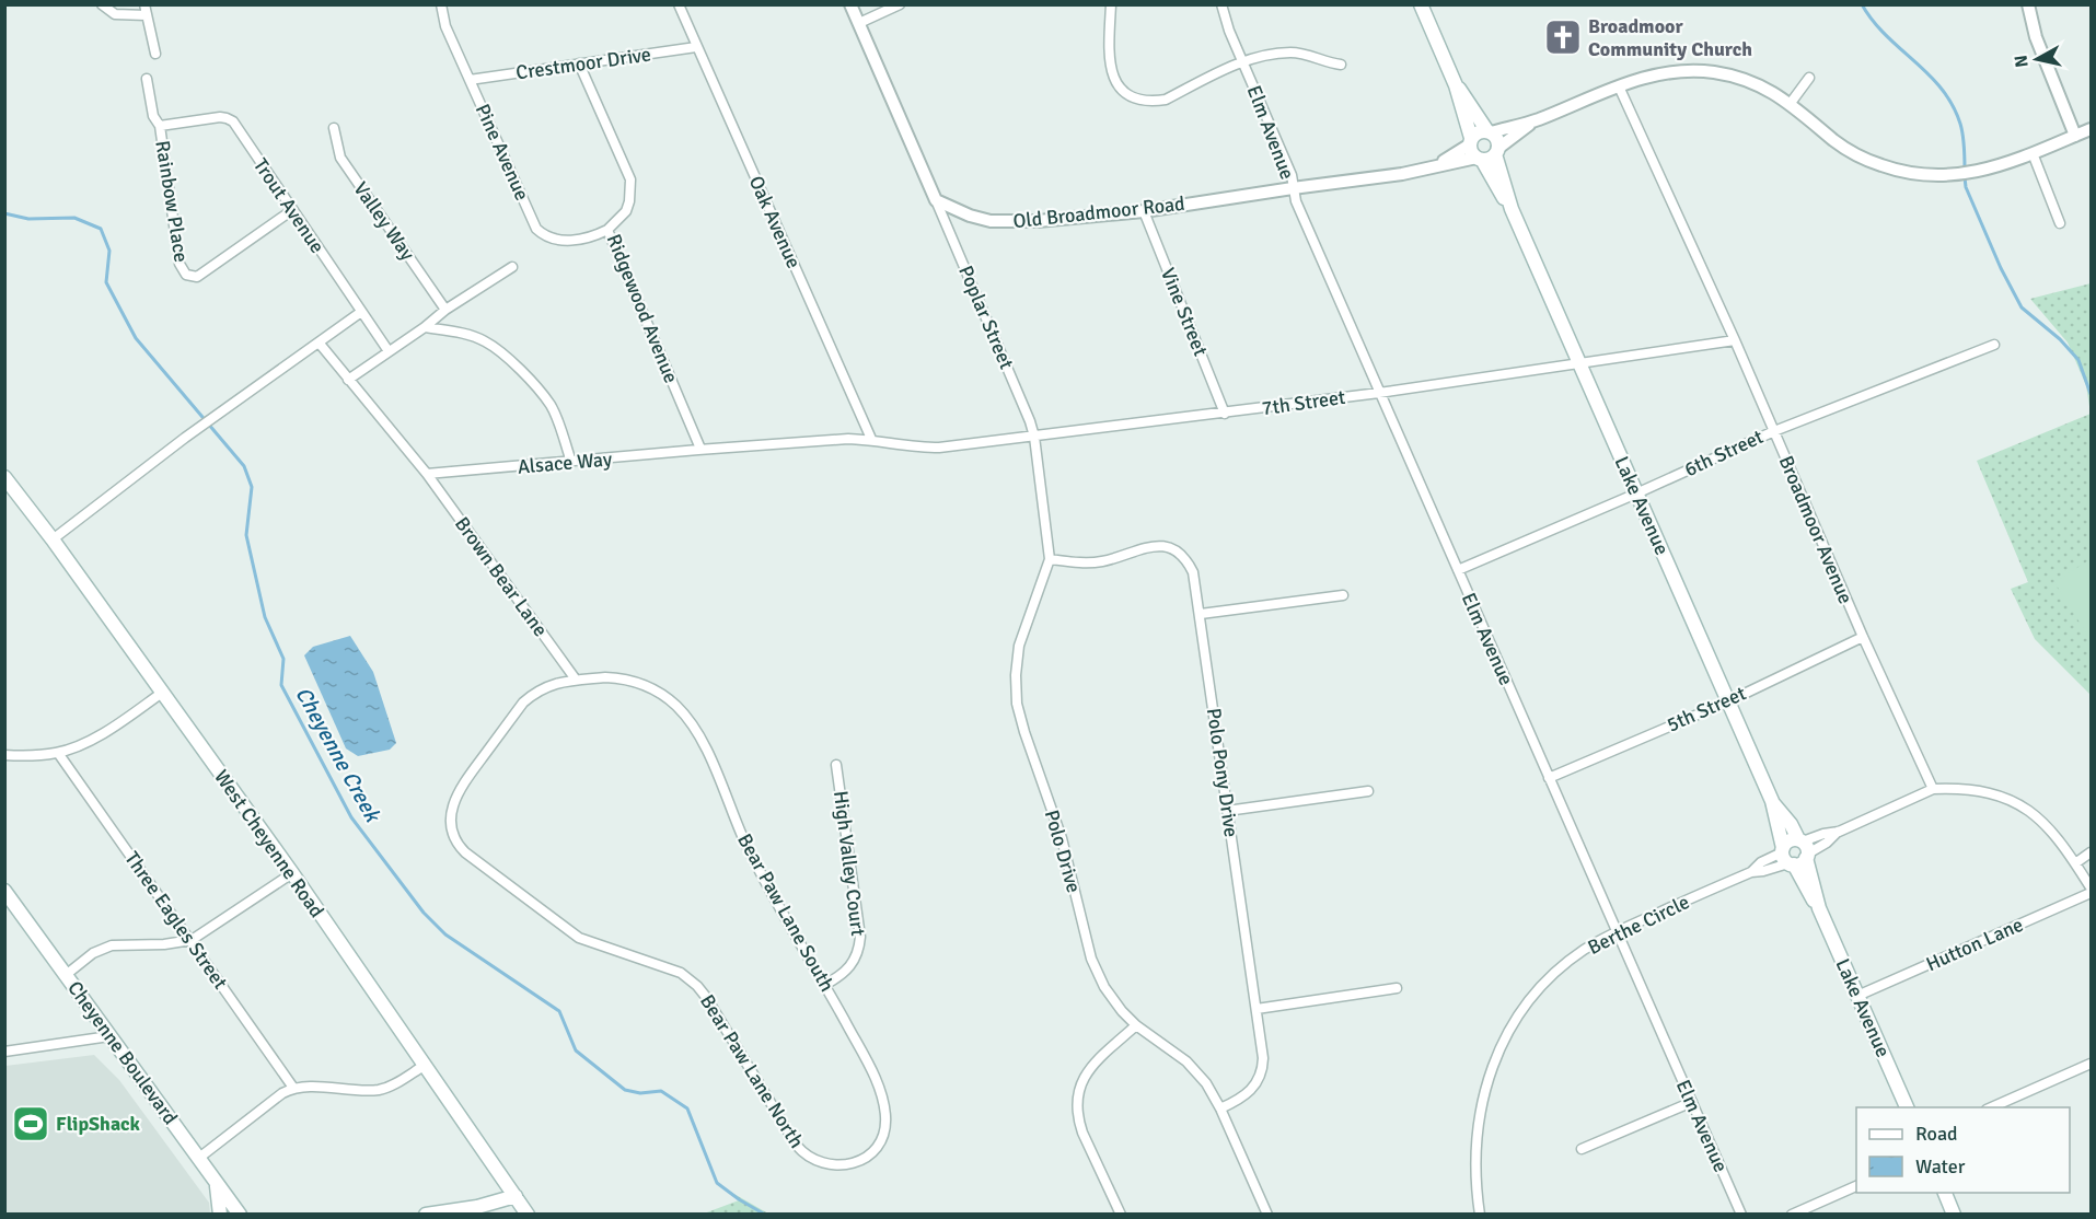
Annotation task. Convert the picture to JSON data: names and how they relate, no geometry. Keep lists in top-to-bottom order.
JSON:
{
  "streets": {
    "main road": ["Lake Avenue", "West Cheyenne Road", "Cheyenne Boulevard"],
    "street": [
      "Crestmoor Drive",
      "Elm Avenue",
      "Pine Avenue",
      "Rainbow Place",
      "Trout Avenue",
      "Old Broadmoor Road",
      "Valley Way",
      "Oak Avenue",
      "Ridgewood Avenue",
      "Vine Street",
      "Poplar Street",
      "7th Street",
      "6th Street",
      "Alsace Way",
      "Broadmoor Avenue",
      "Brown Bear Lane",
      "5th Street",
      "Polo Pony Drive",
      "Polo Drive",
      "High Valley Court",
      "Bear Paw Lane South",
      "Three Eagles Street",
      "Berthe Circle",
      "Hutton Lane",
      "Bear Paw Lane North"
    ]
  },
  "crossings": [
    ["Crestmoor Drive", "Pine Avenue"],
    ["Crestmoor Drive", "Oak Avenue"],
    ["Crestmoor Drive", "Ridgewood Avenue"],
    ["Elm Avenue", "Old Broadmoor Road"],
    ["Elm Avenue", "7th Street"],
    ["Elm Avenue", "6th Street"],
    ["Elm Avenue", "5th Street"],
    ["Elm Avenue", "Berthe Circle"],
    ["Pine Avenue", "Ridgewood Avenue"],
    ["Rainbow Place", "Trout Avenue"],
    ["Old Broadmoor Road", "Vine Street"],
    ["Old Broadmoor Road", "Poplar Street"],
    ["Old Broadmoor Road", "Lake Avenue"],
    ["Old Broadmoor Road", "Broadmoor Avenue"],
    ["Oak Avenue", "7th Street"],
    ["Oak Avenue", "Alsace Way"],
    ["Ridgewood Avenue", "Alsace Way"],
    ["Vine Street", "7th Street"],
    ["Poplar Street", "7th Street"],
    ["Poplar Street", "Polo Drive"],
    ["7th Street", "Alsace Way"],
    ["7th Street", "Lake Avenue"],
    ["7th Street", "Broadmoor Avenue"],
    ["7th Street", "Polo Drive"],
    ["6th Street", "Lake Avenue"],
    ["6th Street", "Broadmoor Avenue"],
    ["Alsace Way", "Brown Bear Lane"],
    ["Lake Avenue", "5th Street"],
    ["Lake Avenue", "Berthe Circle"],
    ["Lake Avenue", "Hutton Lane"],
    ["Broadmoor Avenue", "5th Street"],
    ["Broadmoor Avenue", "Berthe Circle"],
    ["Brown Bear Lane", "Bear Paw Lane South"],
    ["Brown Bear Lane", "Bear Paw Lane North"],
    ["Polo Pony Drive", "Polo Drive"],
    ["High Valley Court", "Bear Paw Lane South"],
    ["Bear Paw Lane South", "Bear Paw Lane North"]
  ],
  "water": ["Cheyenne Creek"],
  "places": {
    "church": ["Broadmoor Community Church"],
    "sports": ["FlipShack"]
  },
  "legend": ["Road", "Water"],
  "north": "left"
}
